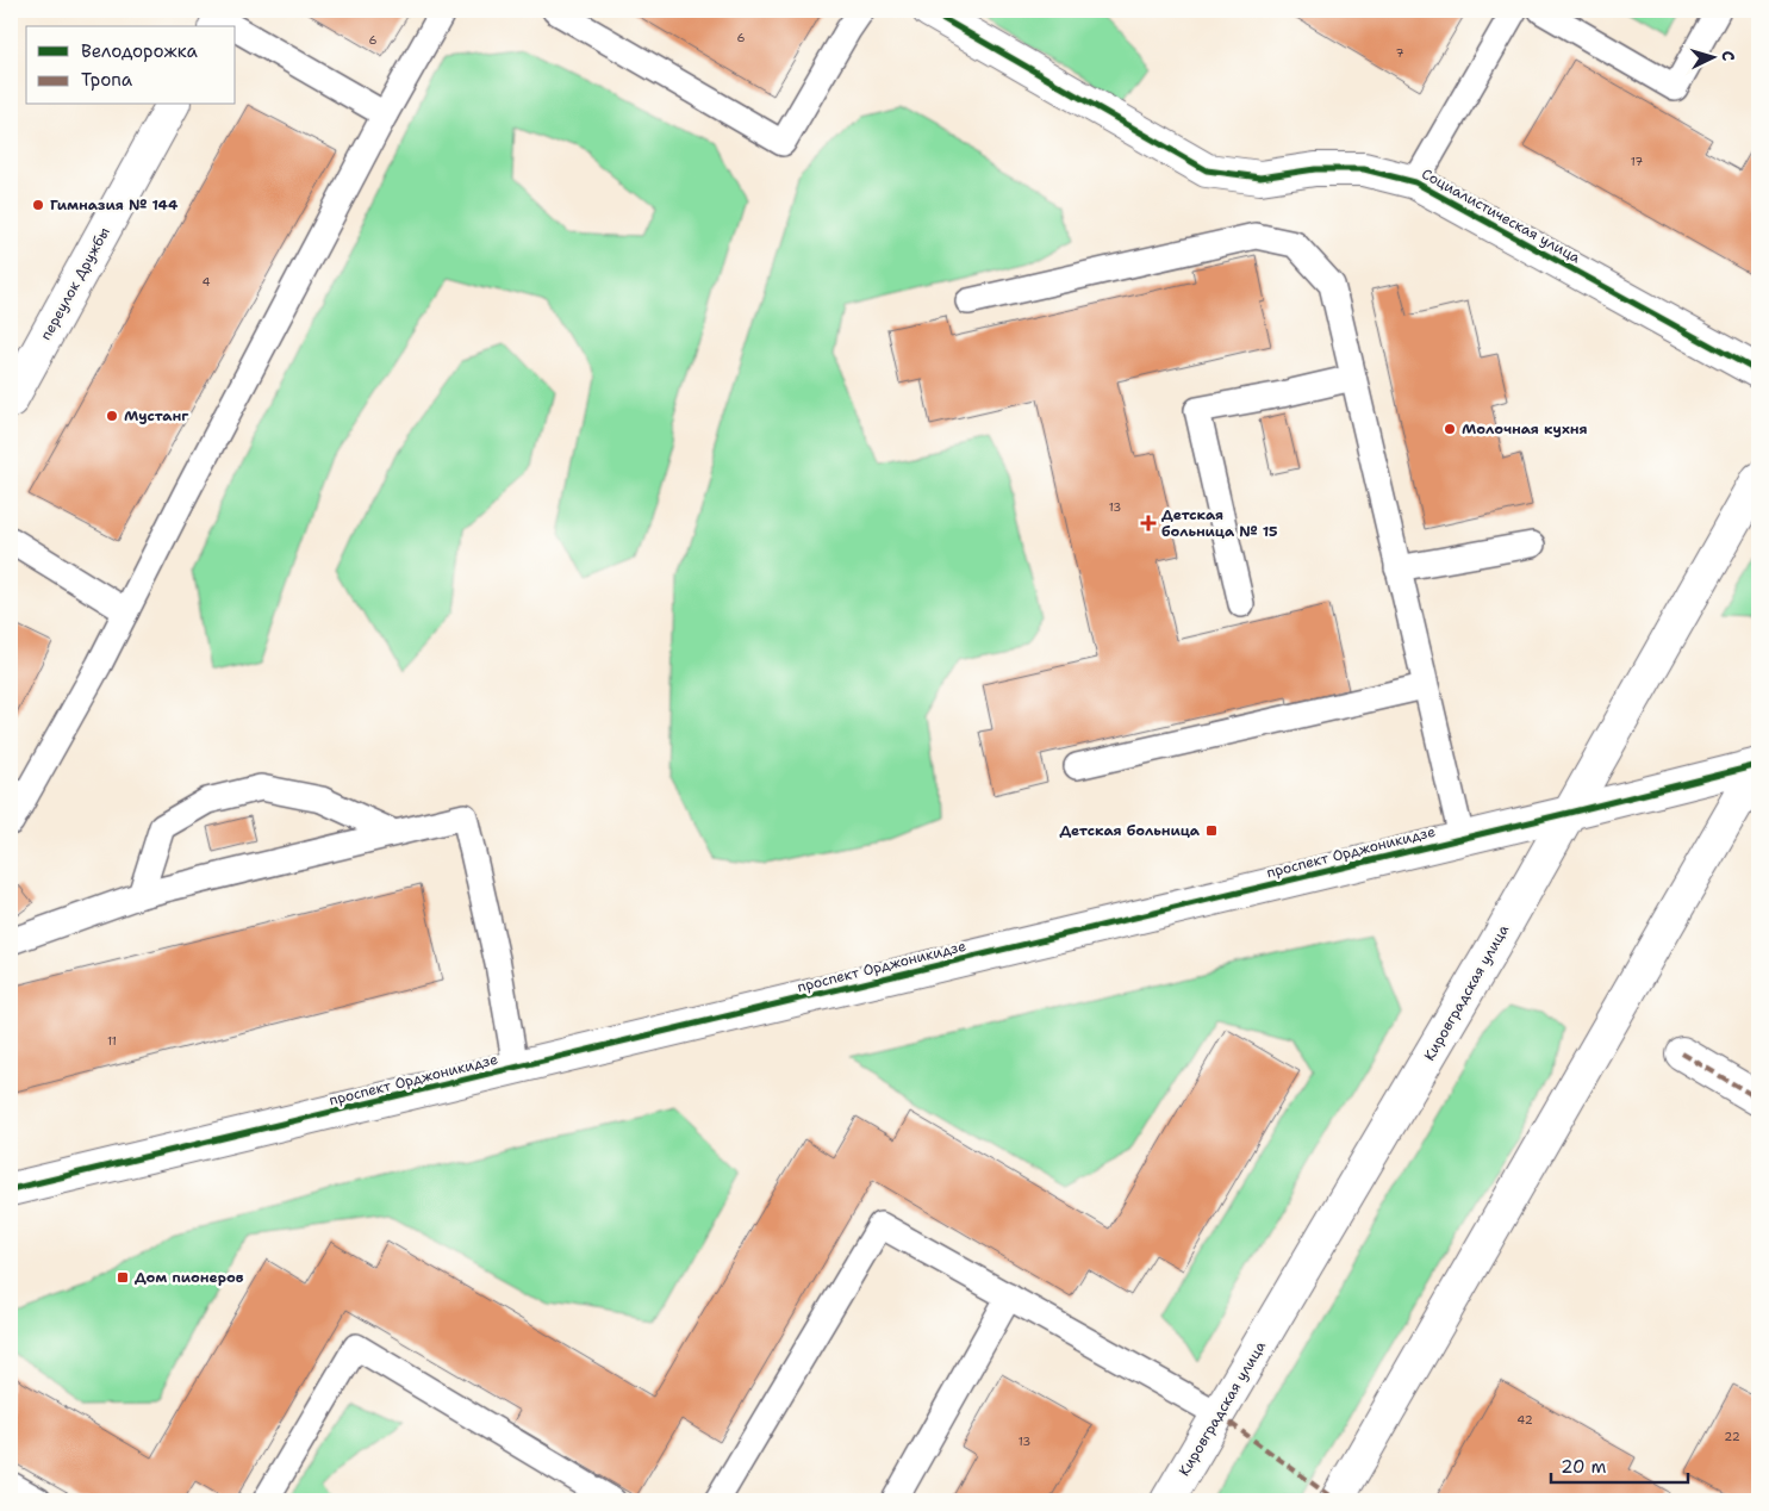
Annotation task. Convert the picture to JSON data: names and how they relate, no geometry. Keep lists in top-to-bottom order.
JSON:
{
  "streets": {
    "street": [
      "Социалистическая улица",
      "переулок Дружбы",
      "проспект Орджоникидзе",
      "Кировградская улица"
    ]
  },
  "crossings": [
    ["проспект Орджоникидзе", "Кировградская улица"]
  ],
  "places": {
    "other": ["Гимназия № 144", "Мустанг", "Молочная кухня"],
    "health": ["Детская больница № 15"],
    "transit": ["Детская больница", "Дом пионеров"]
  },
  "house_numbers": [
    "6",
    "6",
    "7",
    "17",
    "4",
    "13",
    "11",
    "42",
    "22",
    "13"
  ],
  "legend": ["Велодорожка", "Тропа"],
  "scale_bar": "20 m",
  "north": "right"
}
